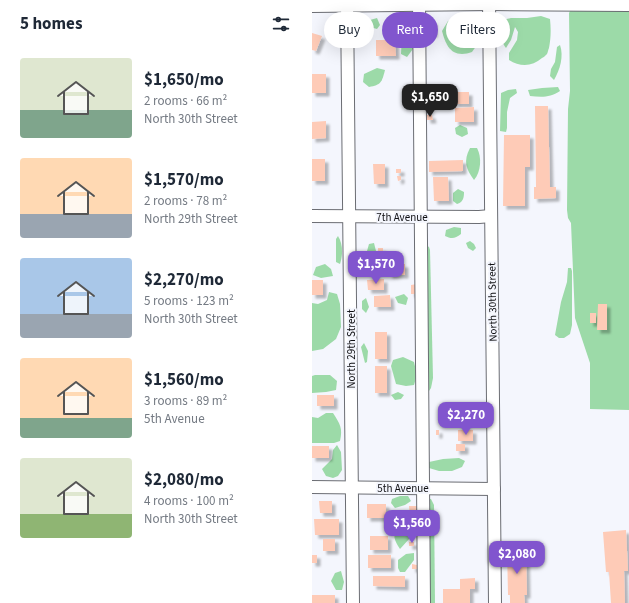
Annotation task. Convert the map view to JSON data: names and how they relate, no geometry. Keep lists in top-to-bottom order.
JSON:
{
  "streets": {
    "street": [
      "7th Avenue",
      "North 30th Street",
      "North 29th Street",
      "5th Avenue"
    ]
  },
  "crossings": [
    ["7th Avenue", "North 30th Street"],
    ["7th Avenue", "North 29th Street"],
    ["North 30th Street", "5th Avenue"],
    ["North 29th Street", "5th Avenue"]
  ],
  "page": {
    "heading": "5 homes",
    "chip": ["Buy", "Rent", "Filters"],
    "list": [
      {
        "name": "$1,650/mo",
        "note": "2 rooms · 66 m² · North 30th Street"
      },
      {
        "name": "$1,570/mo",
        "note": "2 rooms · 78 m² · North 29th Street"
      },
      {
        "name": "$2,270/mo",
        "note": "5 rooms · 123 m² · North 30th Street"
      },
      {
        "name": "$1,560/mo",
        "note": "3 rooms · 89 m² · 5th Avenue"
      },
      {
        "name": "$2,080/mo",
        "note": "4 rooms · 100 m² · North 30th Street"
      }
    ],
    "price": [
      "$1,650",
      "$1,570",
      "$2,270",
      "$1,560",
      "$2,080"
    ]
  }
}
